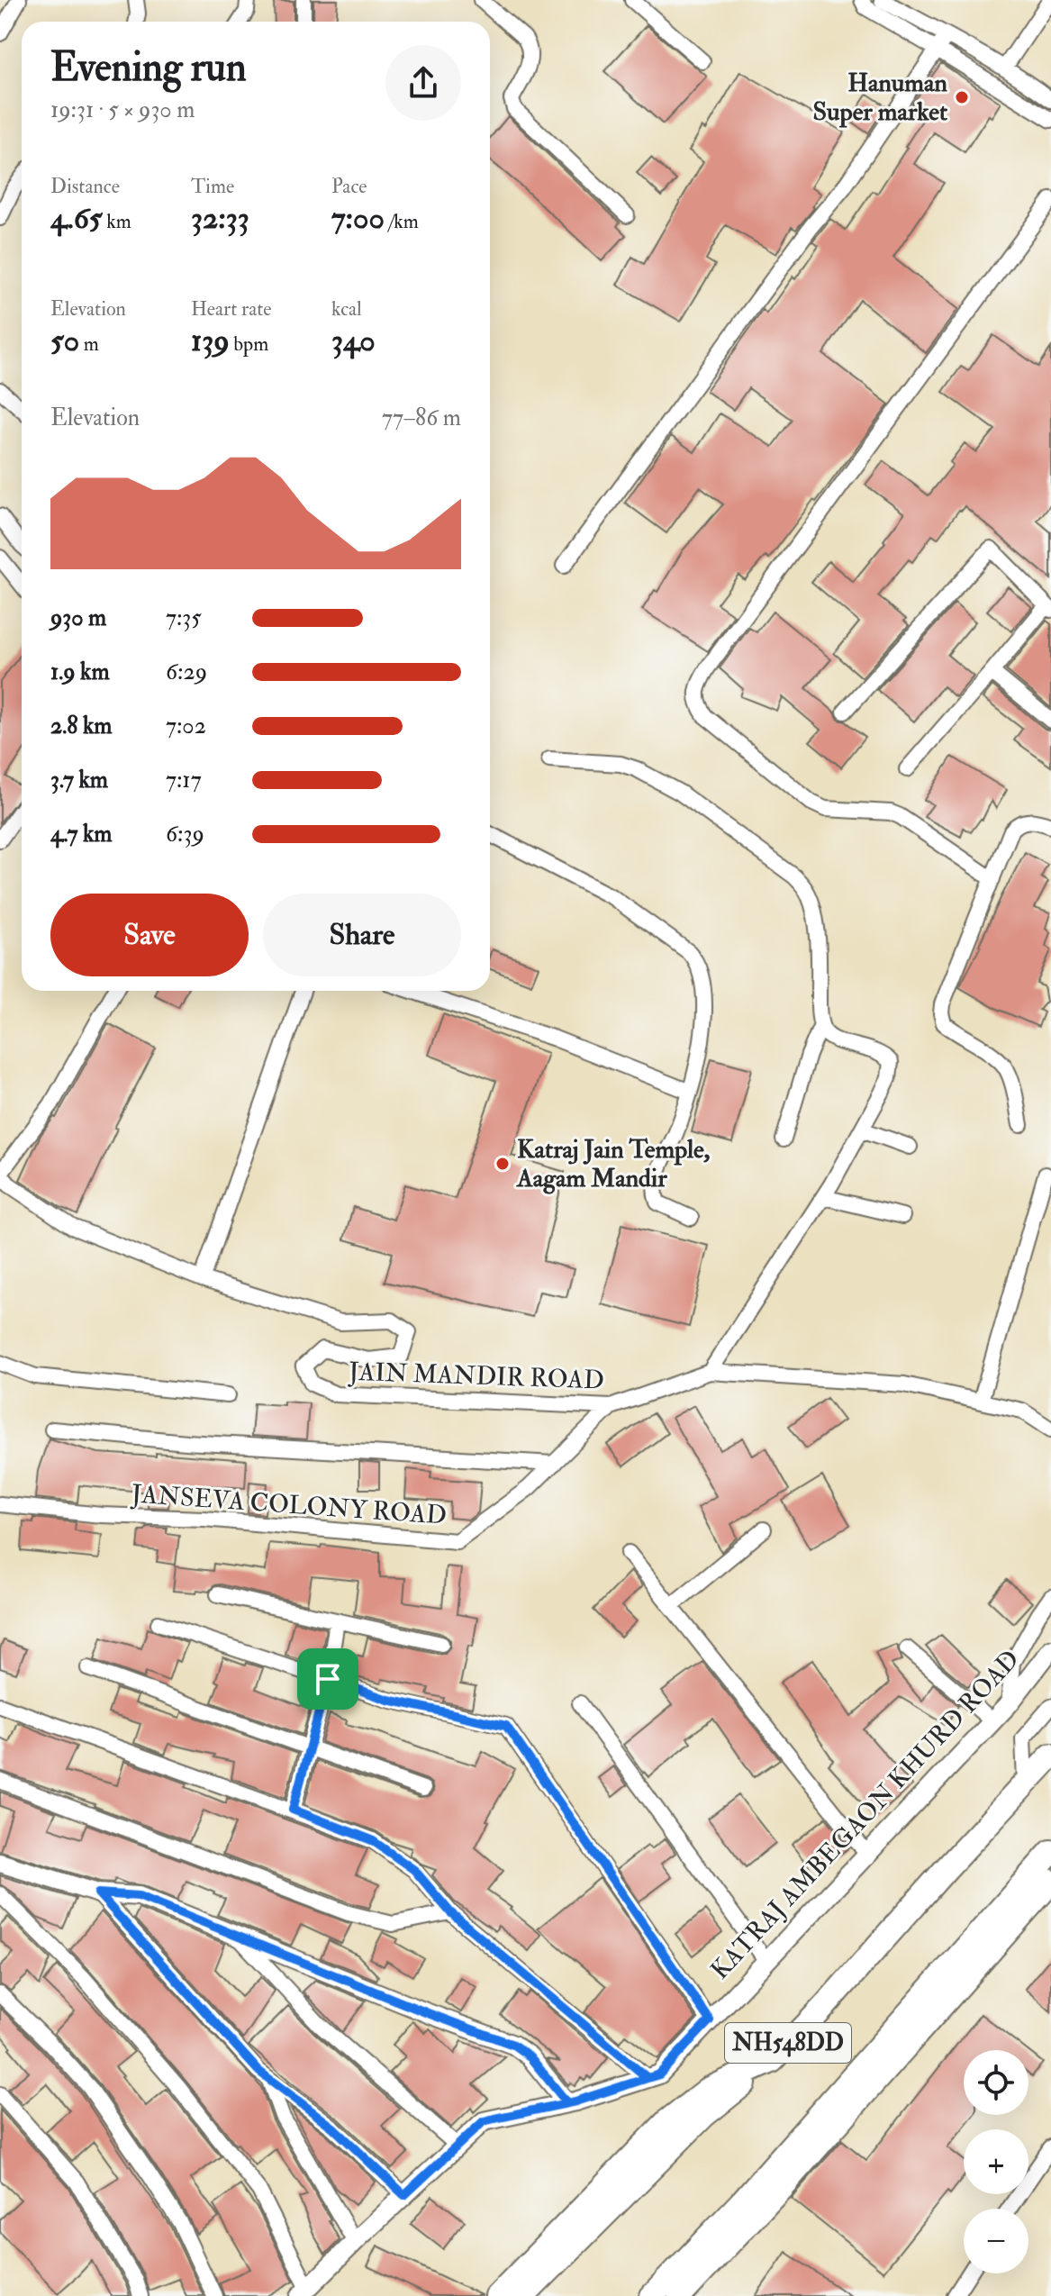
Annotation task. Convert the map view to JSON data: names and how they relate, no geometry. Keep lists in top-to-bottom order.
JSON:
{
  "streets": {
    "highway": ["NH548DD"],
    "street": ["JAIN MANDIR ROAD", "JANSEVA COLONY ROAD", "KATRAJ AMBEGAON KHURD ROAD"]
  },
  "crossings": [
    ["JAIN MANDIR ROAD", "JANSEVA COLONY ROAD"]
  ],
  "places": ["Hanuman Super market", "Katraj Jain Temple, Aagam Mandir"],
  "page": {
    "heading": ["Evening run", "19:31 · 5 × 930 m"],
    "stats": [
      ["Distance", "4.65 km"],
      ["Time", "32:33"],
      ["Pace", "7:00 /km"],
      ["Elevation", "50 m"],
      ["Heart rate", "139 bpm"],
      ["kcal", "340"]
    ],
    "chart": ["Elevation", "77–86 m"],
    "list": [
      {
        "name": "930 m",
        "note": "7:35"
      },
      {
        "name": "1.9 km",
        "note": "6:29"
      },
      {
        "name": "2.8 km",
        "note": "7:02"
      },
      {
        "name": "3.7 km",
        "note": "7:17"
      },
      {
        "name": "4.7 km",
        "note": "6:39"
      }
    ],
    "buttons": ["Save", "Share"],
    "map_buttons": ["+", "−"]
  }
}
